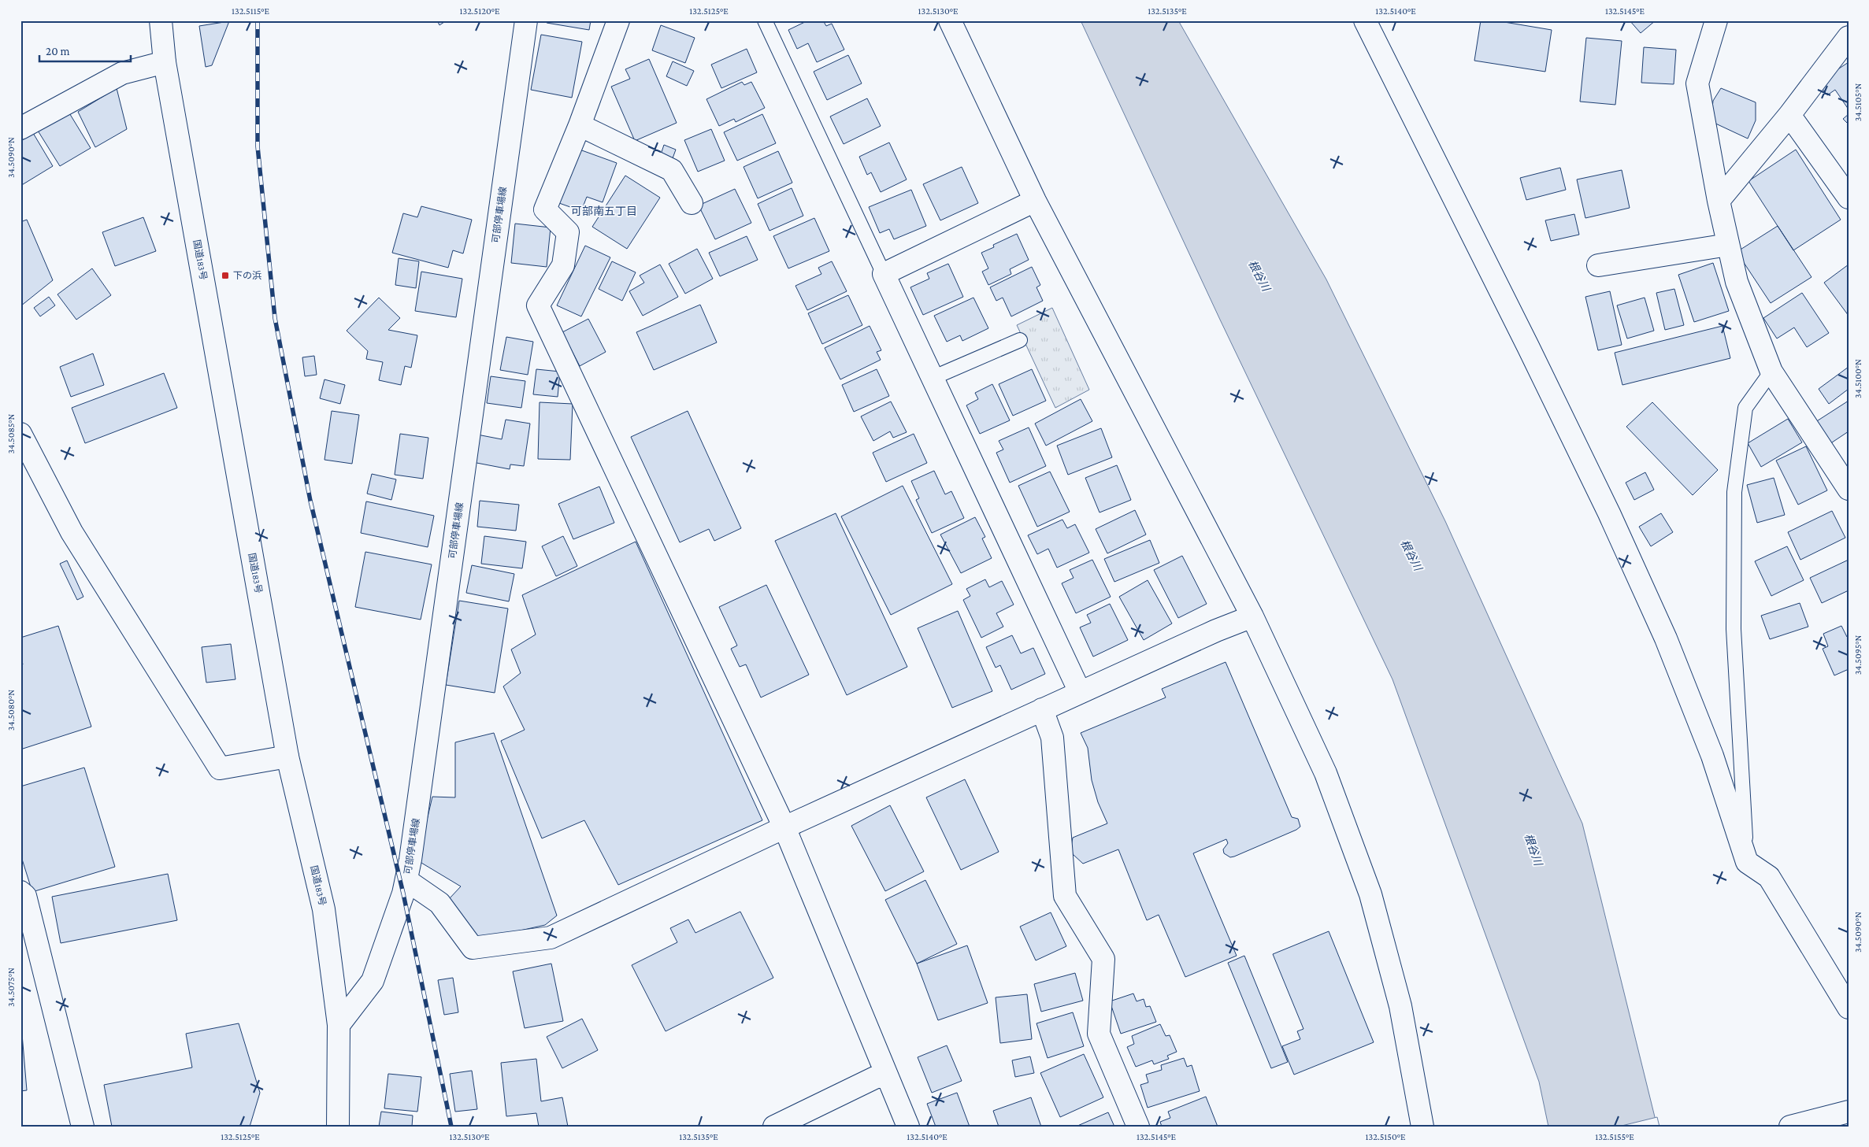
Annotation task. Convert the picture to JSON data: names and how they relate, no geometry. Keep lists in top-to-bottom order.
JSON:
{
  "streets": {
    "main road": ["可部停車場線", "国道183号"]
  },
  "crossings": [
    ["可部停車場線", "国道183号"]
  ],
  "districts": ["可部南五丁目"],
  "water": ["根谷川"],
  "places": {
    "transit": ["下の浜"]
  },
  "scale_bar": "20 m",
  "coordinates": [
    "132.5115°E",
    "132.5120°E",
    "132.5125°E",
    "132.5130°E",
    "132.5135°E",
    "132.5140°E",
    "132.5145°E",
    "34.5105°N",
    "34.5090°N",
    "34.5100°N",
    "34.5085°N",
    "34.5095°N",
    "34.5080°N",
    "34.5075°N",
    "132.5150°E",
    "132.5155°E"
  ]
}
